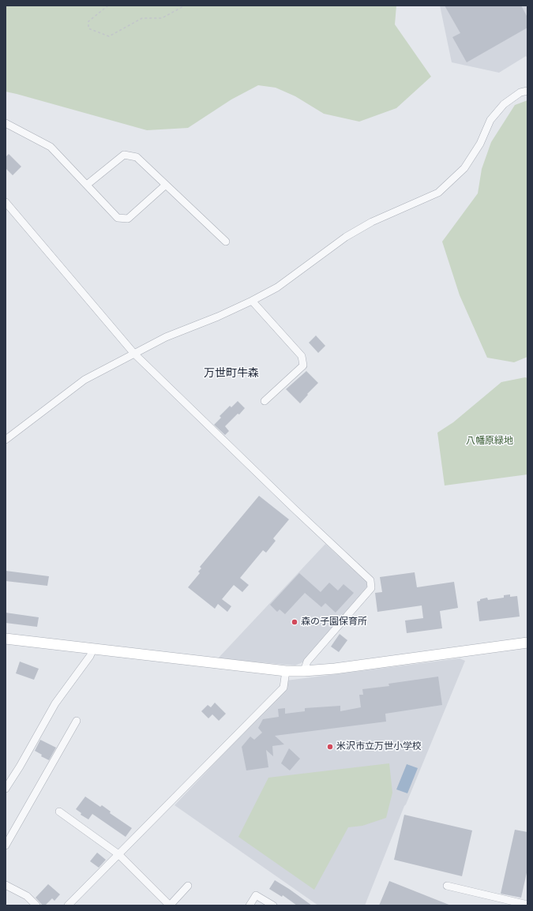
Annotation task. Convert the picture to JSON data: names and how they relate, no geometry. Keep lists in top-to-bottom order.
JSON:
{
  "districts": ["万世町牛森"],
  "parks": ["八幡原緑地"],
  "places": ["森の子園保育所", "米沢市立万世小学校"]
}
